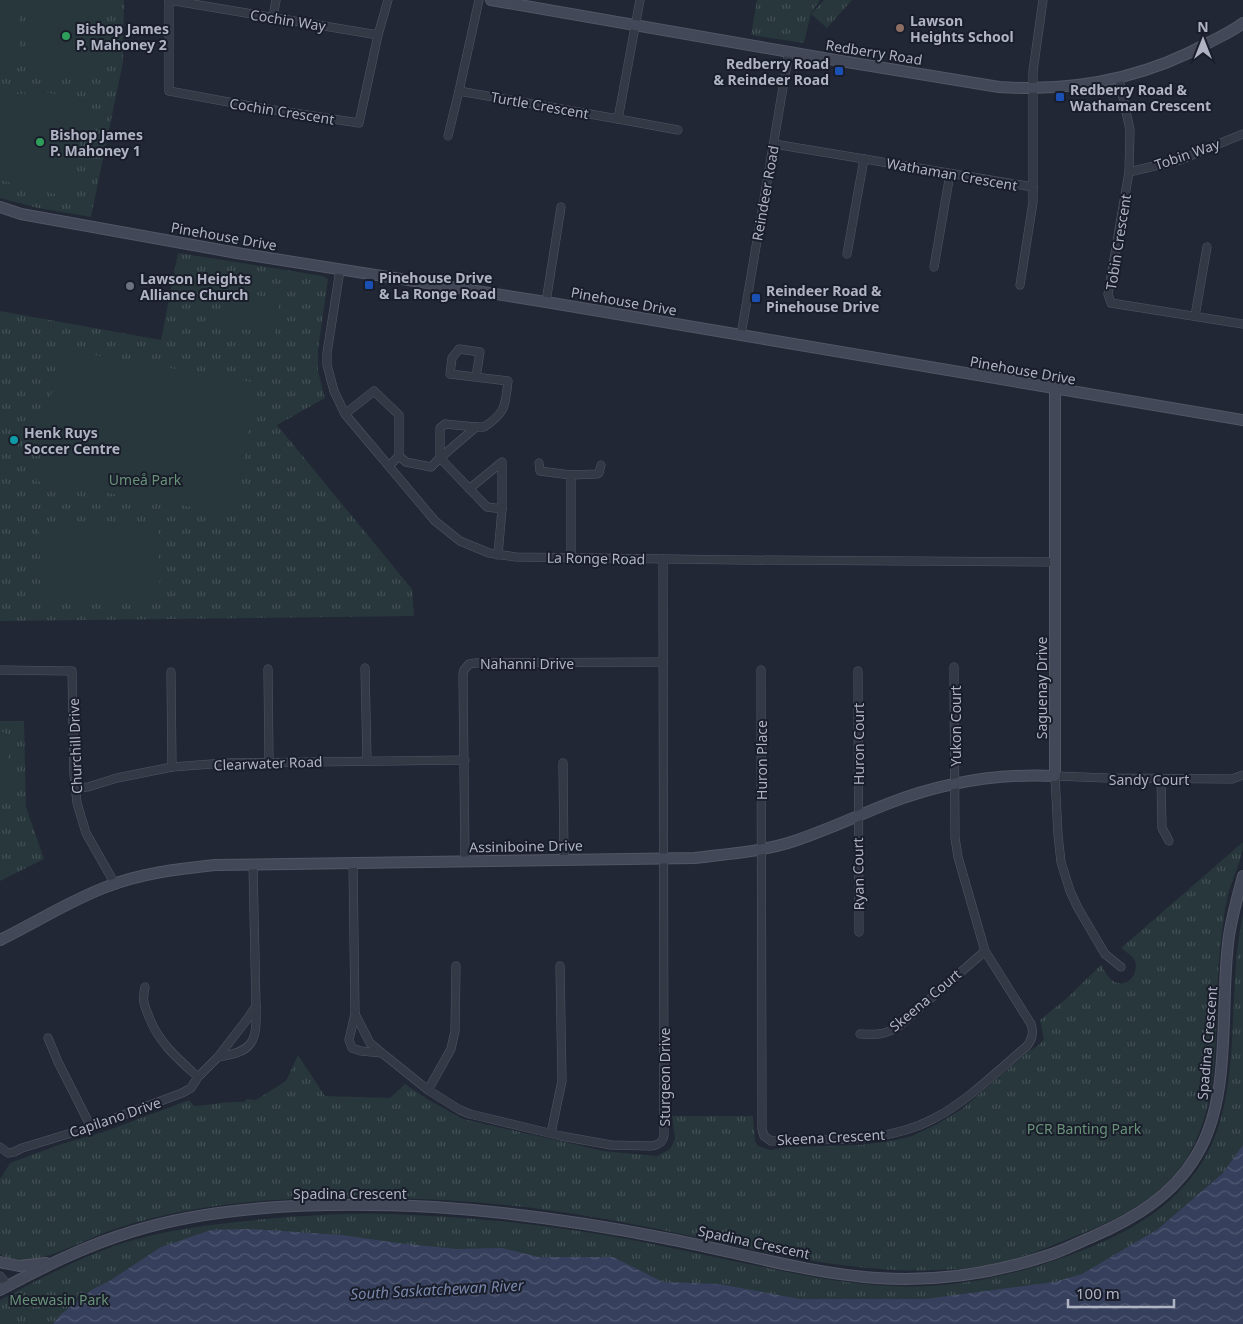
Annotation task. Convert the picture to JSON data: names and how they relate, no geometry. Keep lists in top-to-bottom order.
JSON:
{
  "streets": {
    "street": [
      "Cochin Way",
      "Redberry Road",
      "Turtle Crescent",
      "Cochin Crescent",
      "Tobin Way",
      "Wathaman Crescent",
      "Reindeer Road",
      "Pinehouse Drive",
      "Tobin Crescent",
      "La Ronge Road",
      "Nahanni Drive",
      "Saguenay Drive",
      "Yukon Court",
      "Huron Court",
      "Churchill Drive",
      "Huron Place",
      "Clearwater Road",
      "Sandy Court",
      "Assiniboine Drive",
      "Ryan Court",
      "Skeena Court",
      "Spadina Crescent",
      "Sturgeon Drive",
      "Capilano Drive",
      "Skeena Crescent"
    ]
  },
  "crossings": [
    ["Cochin Way", "Cochin Crescent"],
    ["Redberry Road", "Wathaman Crescent"],
    ["Redberry Road", "Reindeer Road"],
    ["Redberry Road", "Tobin Crescent"],
    ["Tobin Way", "Tobin Crescent"],
    ["Wathaman Crescent", "Reindeer Road"],
    ["Reindeer Road", "Pinehouse Drive"],
    ["Pinehouse Drive", "La Ronge Road"],
    ["Pinehouse Drive", "Saguenay Drive"],
    ["La Ronge Road", "Saguenay Drive"],
    ["Nahanni Drive", "Clearwater Road"],
    ["Nahanni Drive", "Assiniboine Drive"],
    ["Saguenay Drive", "Sandy Court"],
    ["Saguenay Drive", "Assiniboine Drive"],
    ["Yukon Court", "Assiniboine Drive"],
    ["Yukon Court", "Skeena Crescent"],
    ["Huron Court", "Assiniboine Drive"],
    ["Huron Court", "Ryan Court"],
    ["Churchill Drive", "Clearwater Road"],
    ["Churchill Drive", "Assiniboine Drive"],
    ["Huron Place", "Assiniboine Drive"],
    ["Huron Place", "Skeena Crescent"],
    ["Sandy Court", "Assiniboine Drive"],
    ["Assiniboine Drive", "Ryan Court"],
    ["Assiniboine Drive", "Sturgeon Drive"],
    ["Assiniboine Drive", "Skeena Crescent"],
    ["Skeena Court", "Skeena Crescent"]
  ],
  "water": ["South Saskatchewan River"],
  "parks": ["Umeå Park", "PCR Banting Park", "Meewasin Park"],
  "places": {
    "other": [
      "Lawson Heights School",
      "Bishop James P. Mahoney 2",
      "Bishop James P. Mahoney 1",
      "Lawson Heights Alliance Church",
      "Henk Ruys Soccer Centre"
    ],
    "transit": [
      "Redberry Road & Reindeer Road",
      "Redberry Road & Wathaman Crescent",
      "Pinehouse Drive & La Ronge Road",
      "Reindeer Road & Pinehouse Drive"
    ]
  },
  "scale_bar": "100 m",
  "north": "top"
}
